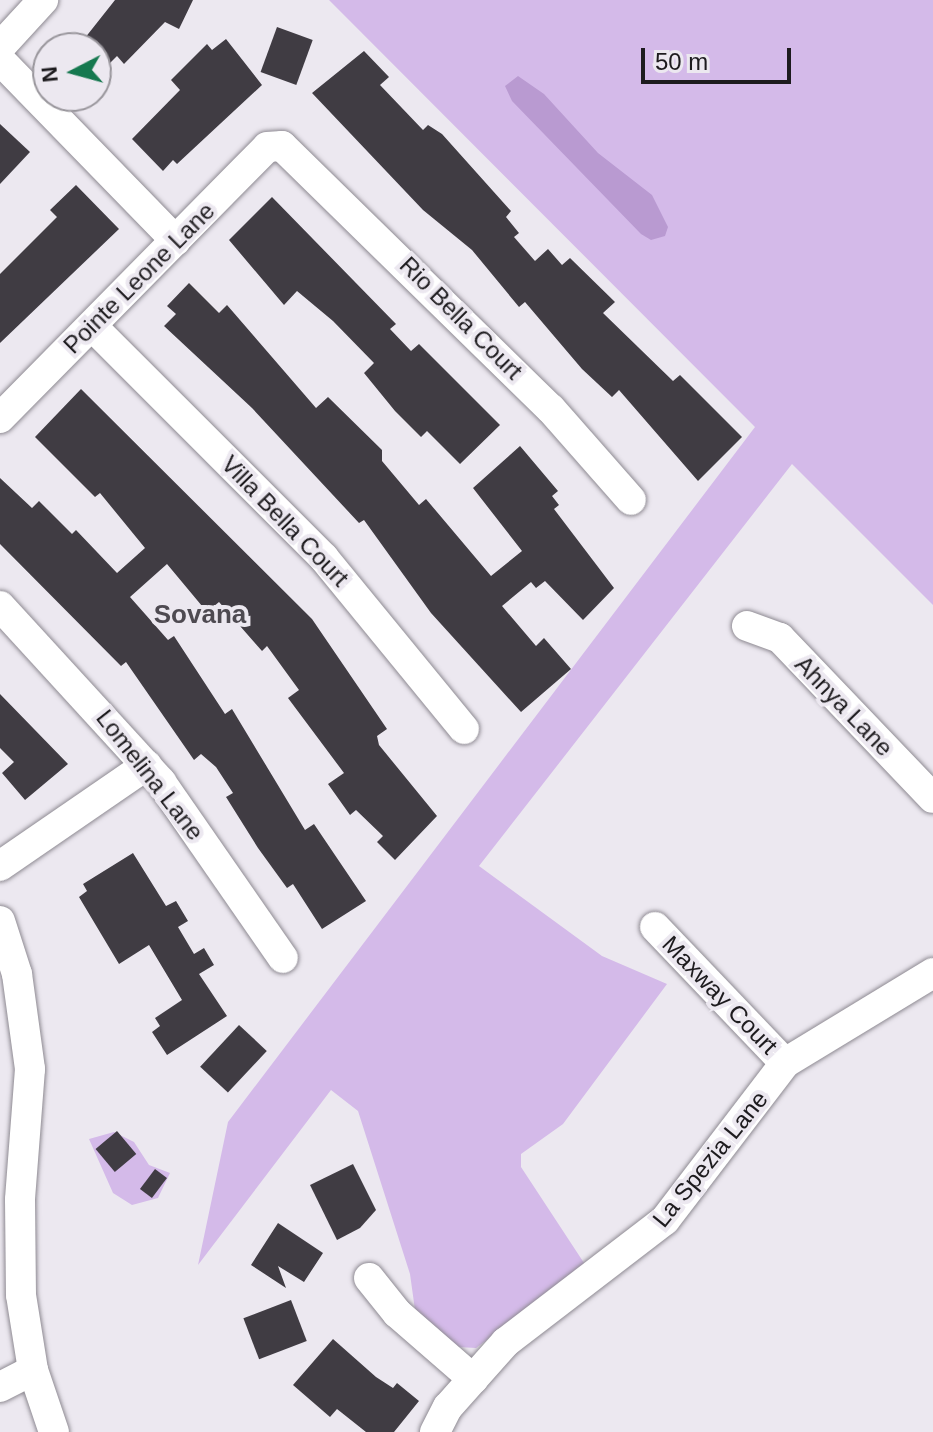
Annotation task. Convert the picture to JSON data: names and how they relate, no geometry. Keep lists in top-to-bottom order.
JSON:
{
  "streets": {
    "street": [
      "Pointe Leone Lane",
      "Rio Bella Court",
      "Villa Bella Court",
      "Ahnya Lane",
      "Lomelina Lane",
      "Maxway Court",
      "La Spezia Lane"
    ]
  },
  "crossings": [
    ["Pointe Leone Lane", "Rio Bella Court"],
    ["Pointe Leone Lane", "Villa Bella Court"],
    ["Maxway Court", "La Spezia Lane"]
  ],
  "districts": ["Sovana"],
  "scale_bar": "50 m",
  "north": "left"
}
